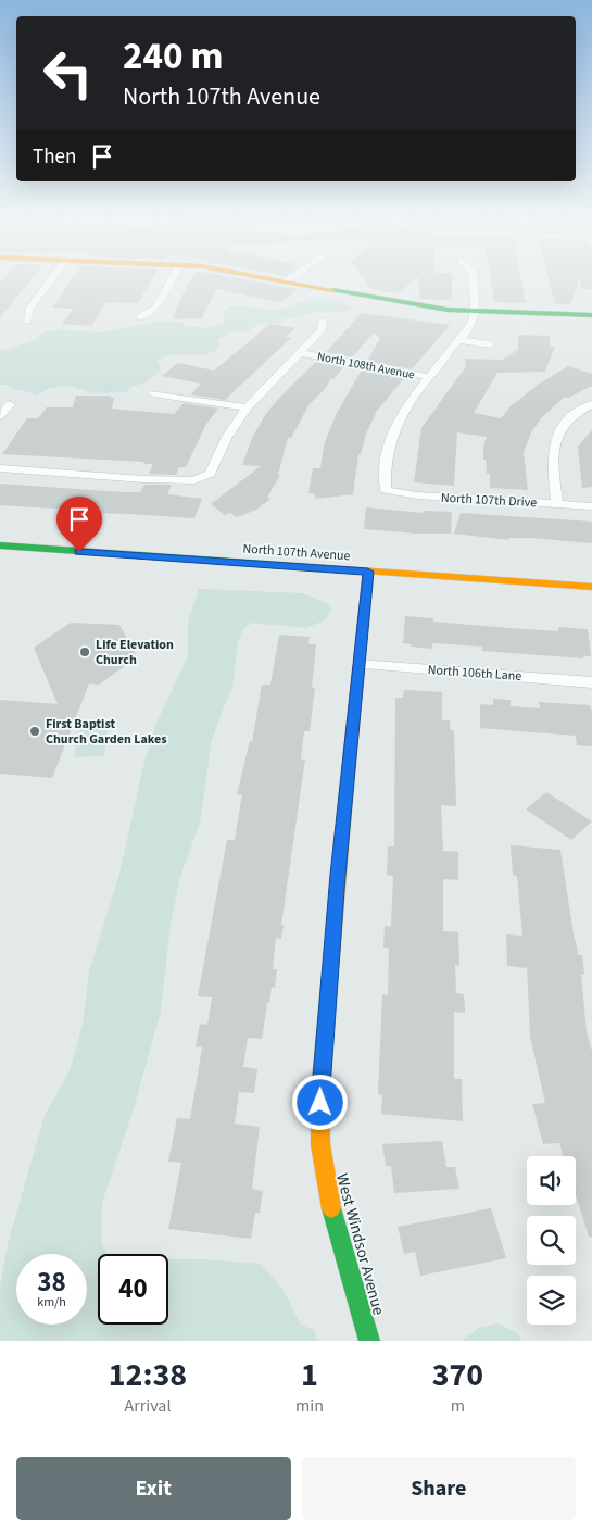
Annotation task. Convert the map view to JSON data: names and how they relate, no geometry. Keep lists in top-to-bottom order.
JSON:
{
  "streets": {
    "street": [
      "North 108th Avenue",
      "North 107th Drive",
      "North 107th Avenue",
      "North 106th Lane",
      "West Windsor Avenue"
    ]
  },
  "crossings": [
    ["North 108th Avenue", "North 107th Drive"],
    ["North 107th Avenue", "West Windsor Avenue"],
    ["North 106th Lane", "West Windsor Avenue"]
  ],
  "places": ["Life Elevation Church", "First Baptist Church Garden Lakes"],
  "page": {
    "turn": ["240 m", "North 107th Avenue"],
    "then": "Then",
    "speed": "38 km/h",
    "limit": "40",
    "eta": [
      "12:38",
      "Arrival",
      "1",
      "min",
      "370",
      "m"
    ],
    "buttons": ["Exit", "Share"]
  }
}
